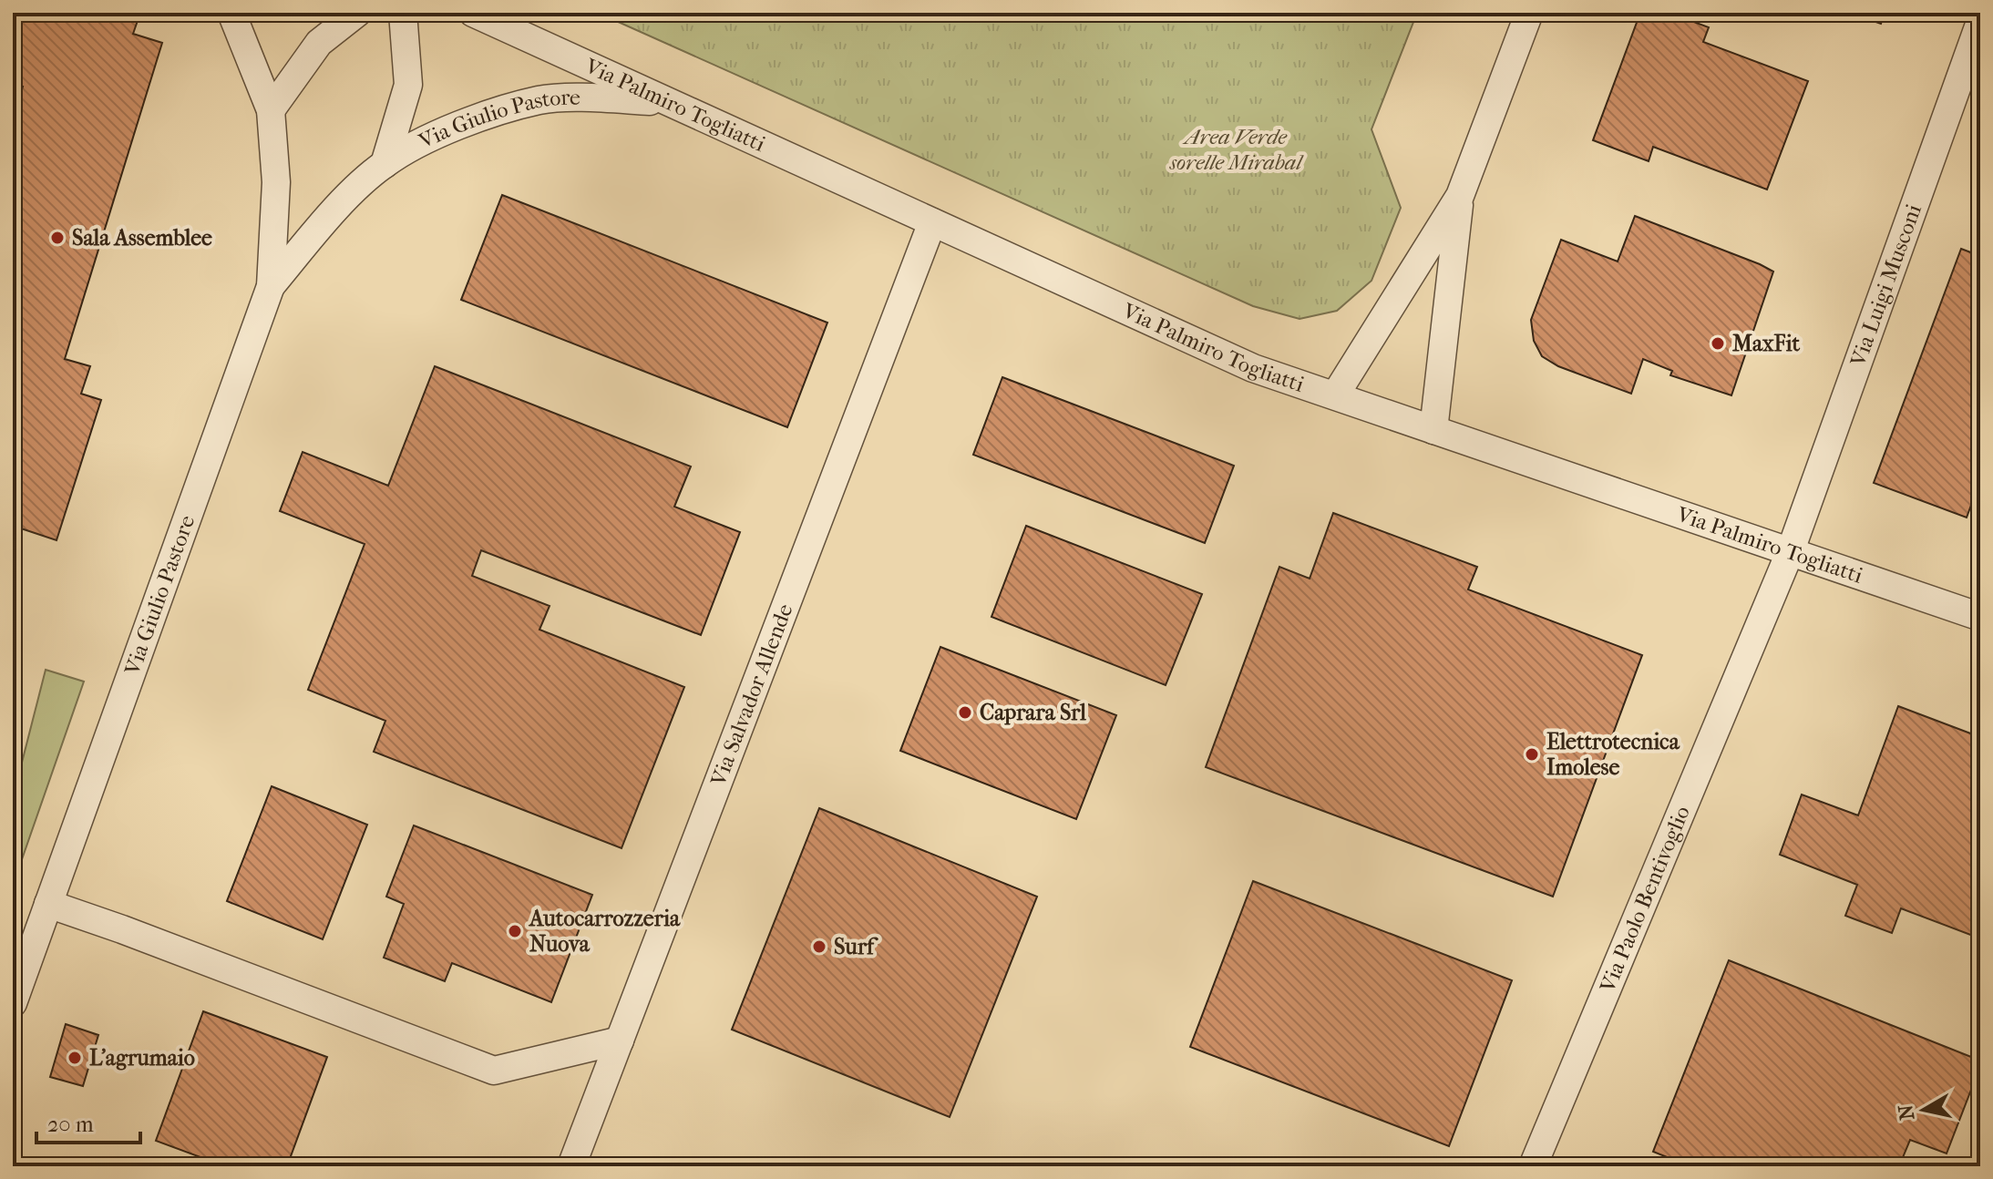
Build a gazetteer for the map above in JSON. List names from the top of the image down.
{
  "streets": {
    "street": [
      "Via Palmiro Togliatti",
      "Via Giulio Pastore",
      "Via Luigi Musconi",
      "Via Salvador Allende",
      "Via Paolo Bentivoglio"
    ]
  },
  "crossings": [
    ["Via Palmiro Togliatti", "Via Giulio Pastore"],
    ["Via Palmiro Togliatti", "Via Luigi Musconi"],
    ["Via Palmiro Togliatti", "Via Salvador Allende"],
    ["Via Palmiro Togliatti", "Via Paolo Bentivoglio"],
    ["Via Luigi Musconi", "Via Paolo Bentivoglio"]
  ],
  "parks": ["Area Verde sorelle Mirabal"],
  "places": [
    "Sala Assemblee",
    "MaxFit",
    "Caprara Srl",
    "Elettrotecnica Imolese",
    "Autocarrozzeria Nuova",
    "Surf",
    "L'agrumaio"
  ],
  "scale_bar": "20 m",
  "north": "left"
}
